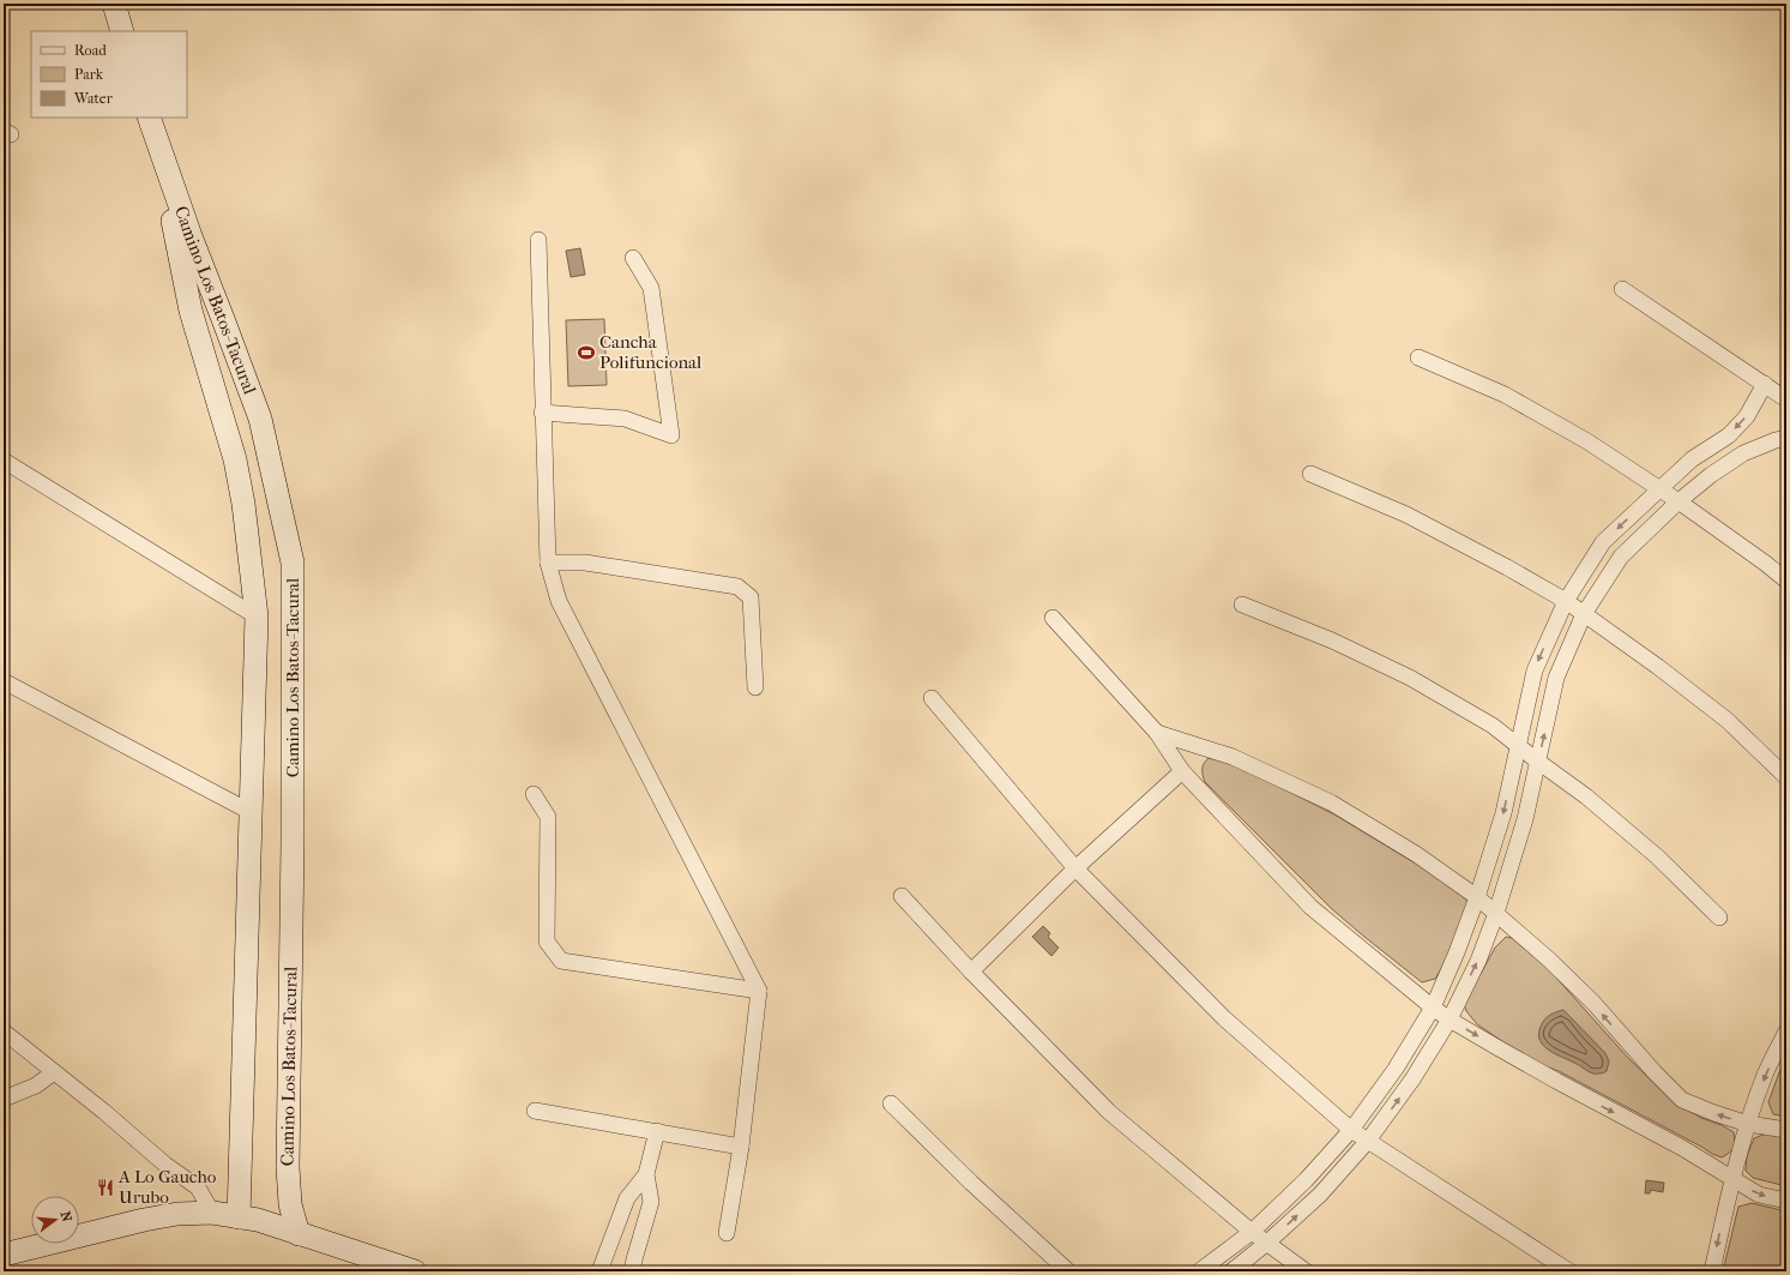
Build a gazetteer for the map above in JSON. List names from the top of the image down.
{
  "streets": {
    "street": ["Camino Los Batos-Tacural"]
  },
  "places": {
    "sports": ["Cancha Polifuncional"],
    "restaurant": ["A Lo Gaucho Urubo"]
  },
  "legend": ["Road", "Park", "Water"],
  "north": "right"
}
